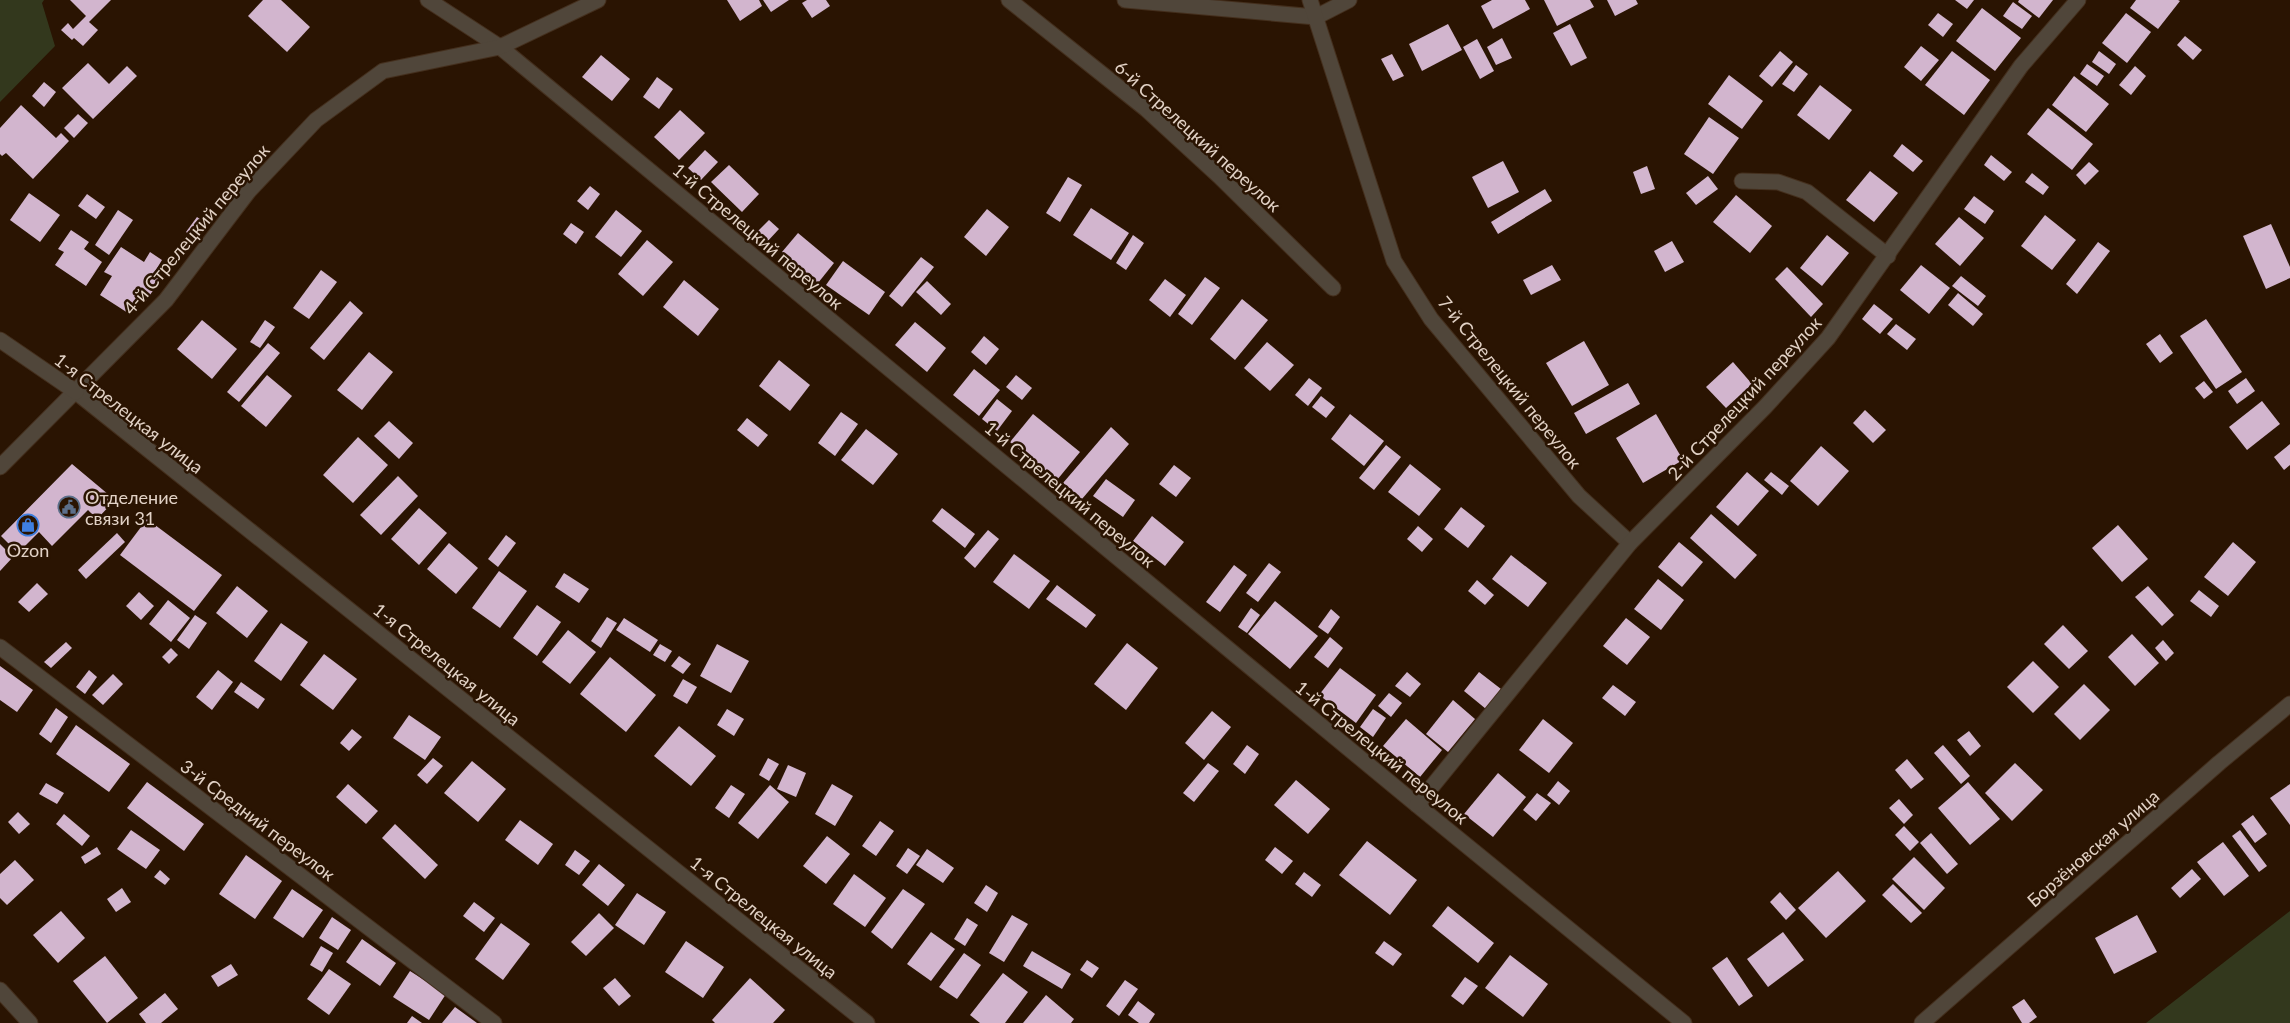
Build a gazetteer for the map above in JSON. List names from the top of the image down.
{
  "streets": {
    "street": [
      "6-й Стрелецкий переулок",
      "4-й Стрелецкий переулок",
      "1-й Стрелецкий переулок",
      "7-й Стрелецкий переулок",
      "2-й Стрелецкий переулок",
      "1-я Стрелецкая улица",
      "3-й Средний переулок",
      "Борзёновская улица"
    ]
  },
  "crossings": [
    ["4-й Стрелецкий переулок", "1-й Стрелецкий переулок"],
    ["4-й Стрелецкий переулок", "1-я Стрелецкая улица"],
    ["1-й Стрелецкий переулок", "2-й Стрелецкий переулок"],
    ["7-й Стрелецкий переулок", "2-й Стрелецкий переулок"]
  ],
  "places": {
    "public building": ["Отделение связи 31"],
    "shop": ["Ozon"]
  }
}
